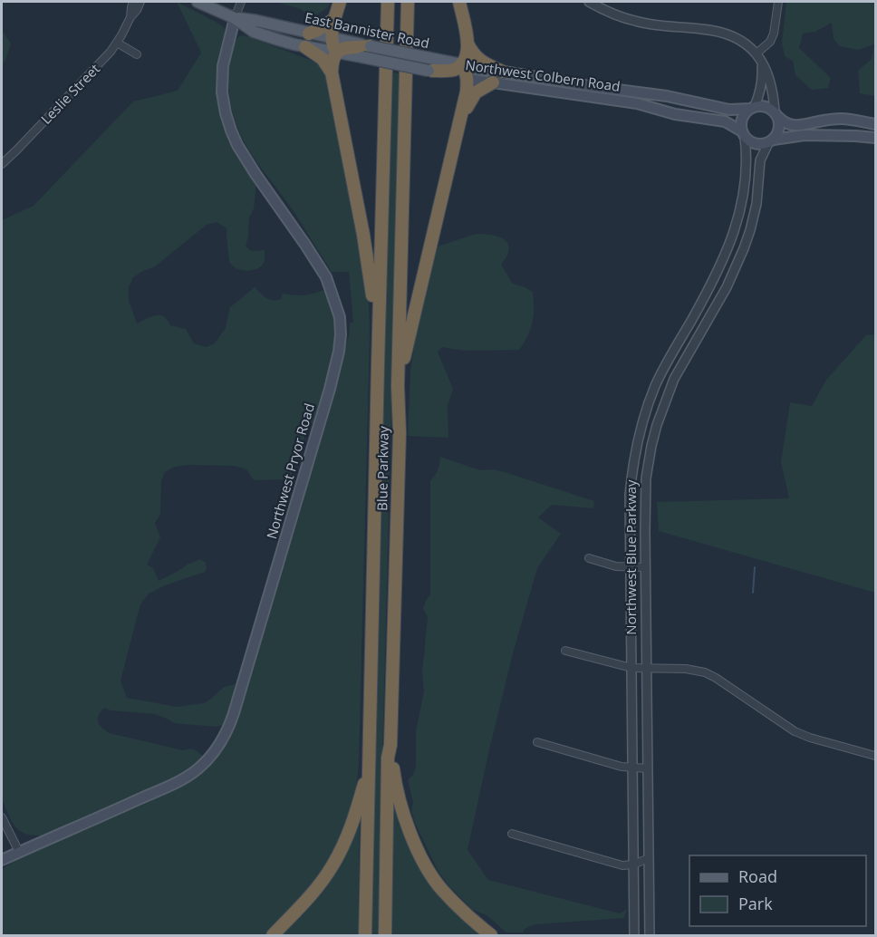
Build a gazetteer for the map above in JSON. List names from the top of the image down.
{
  "streets": {
    "highway": ["Blue Parkway"],
    "main road": ["East Bannister Road", "Northwest Colbern Road", "Northwest Pryor Road"],
    "street": ["Leslie Street", "Northwest Blue Parkway"]
  },
  "crossings": [
    ["East Bannister Road", "Northwest Colbern Road"],
    ["East Bannister Road", "Northwest Pryor Road"],
    ["Northwest Colbern Road", "Northwest Blue Parkway"]
  ],
  "legend": ["Road", "Park"]
}
